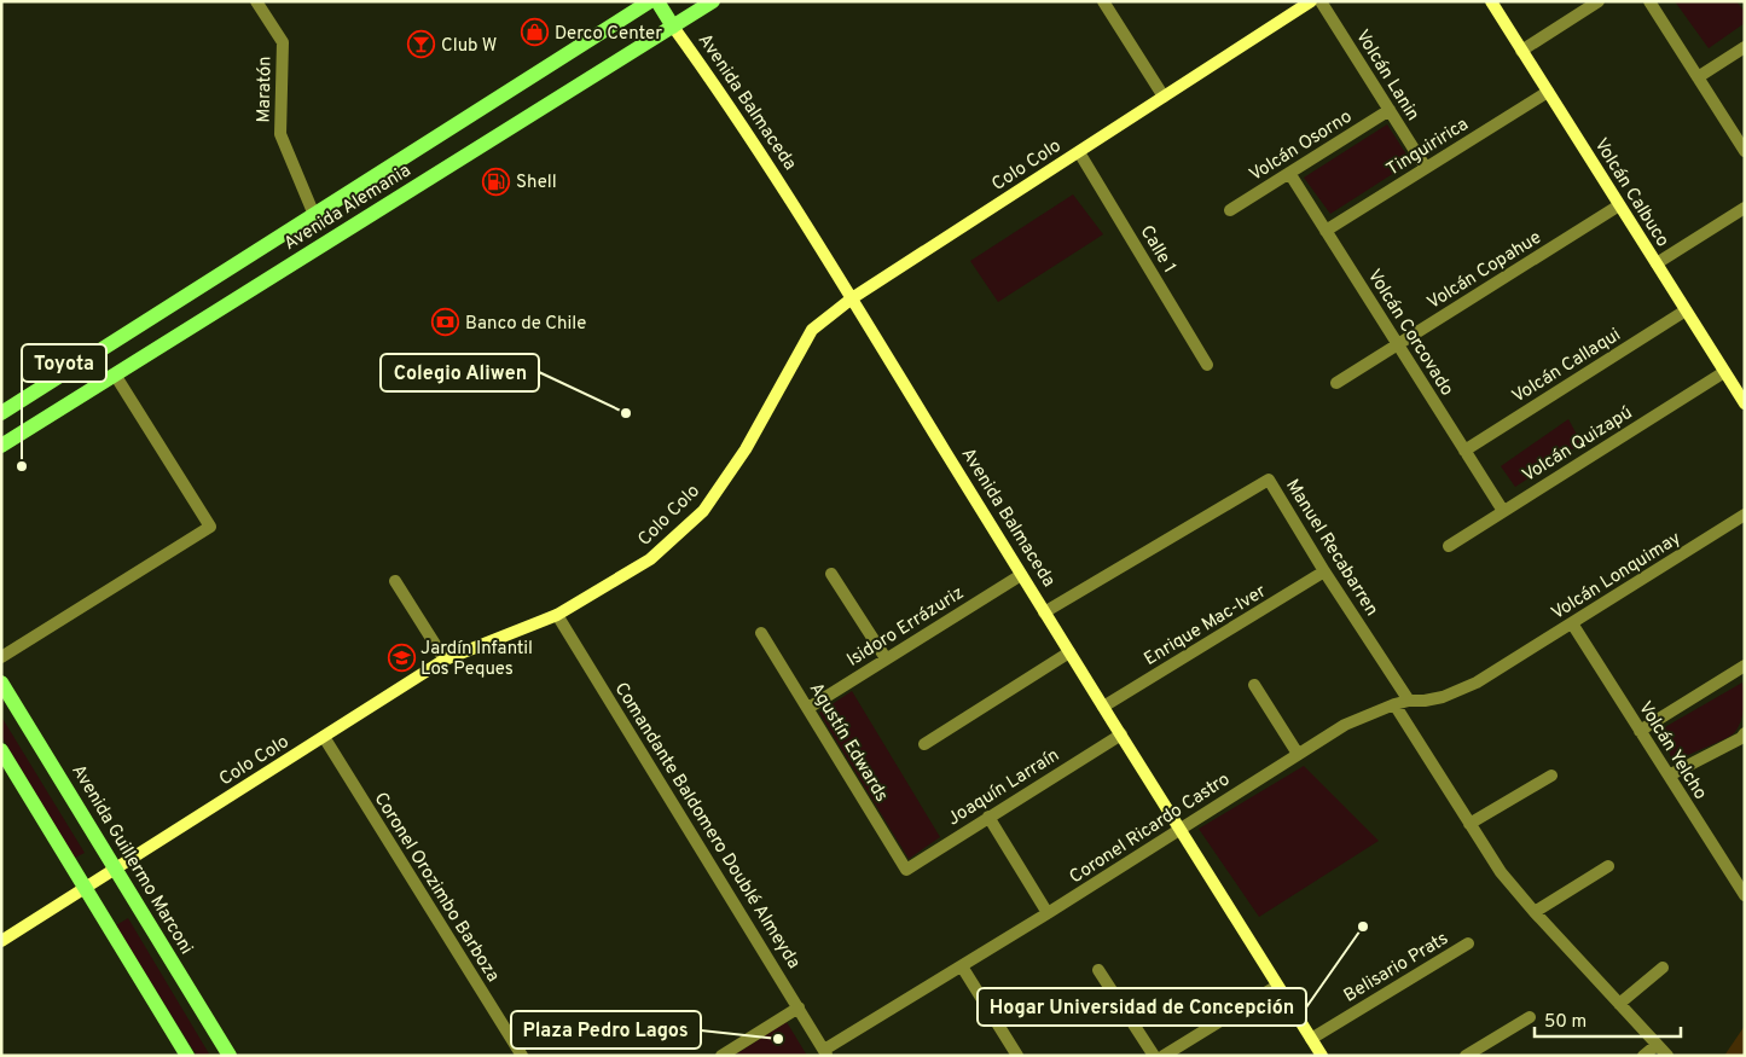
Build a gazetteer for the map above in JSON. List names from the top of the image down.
{
  "streets": {
    "main road": ["Avenida Balmaceda", "Avenida Alemania", "Avenida Guillermo Marconi"],
    "street": [
      "Volcán Lanin",
      "Maratón",
      "Volcán Osorno",
      "Tinguiririca",
      "Colo Colo",
      "Volcán Calbuco",
      "Calle 1",
      "Volcán Copahue",
      "Volcán Corcovado",
      "Volcán Callaqui",
      "Volcán Quizapú",
      "Manuel Recabarren",
      "Volcán Lonquimay",
      "Enrique Mac-Iver",
      "Isidoro Errázuriz",
      "Agustín Edwards",
      "Volcán Yelcho",
      "Joaquín Larraín",
      "Comandante Baldomero Doublé Almeyda",
      "Coronel Ricardo Castro",
      "Coronel Orozimbo Barboza",
      "Belisario Prats"
    ]
  },
  "crossings": [
    ["Volcán Lanin", "Volcán Osorno"],
    ["Volcán Lanin", "Tinguiririca"],
    ["Maratón", "Avenida Alemania"],
    ["Avenida Balmaceda", "Colo Colo"],
    ["Avenida Balmaceda", "Avenida Alemania"],
    ["Avenida Balmaceda", "Manuel Recabarren"],
    ["Avenida Balmaceda", "Enrique Mac-Iver"],
    ["Avenida Balmaceda", "Isidoro Errázuriz"],
    ["Avenida Balmaceda", "Joaquín Larraín"],
    ["Avenida Balmaceda", "Coronel Ricardo Castro"],
    ["Avenida Balmaceda", "Belisario Prats"],
    ["Volcán Osorno", "Volcán Corcovado"],
    ["Tinguiririca", "Volcán Calbuco"],
    ["Tinguiririca", "Volcán Corcovado"],
    ["Colo Colo", "Calle 1"],
    ["Colo Colo", "Comandante Baldomero Doublé Almeyda"],
    ["Colo Colo", "Avenida Guillermo Marconi"],
    ["Colo Colo", "Coronel Orozimbo Barboza"],
    ["Volcán Calbuco", "Volcán Copahue"],
    ["Volcán Calbuco", "Volcán Callaqui"],
    ["Volcán Calbuco", "Volcán Quizapú"],
    ["Volcán Copahue", "Volcán Corcovado"],
    ["Volcán Corcovado", "Volcán Callaqui"],
    ["Volcán Corcovado", "Volcán Quizapú"],
    ["Manuel Recabarren", "Enrique Mac-Iver"],
    ["Manuel Recabarren", "Coronel Ricardo Castro"],
    ["Volcán Lonquimay", "Volcán Yelcho"],
    ["Volcán Lonquimay", "Coronel Ricardo Castro"],
    ["Isidoro Errázuriz", "Agustín Edwards"],
    ["Agustín Edwards", "Joaquín Larraín"],
    ["Comandante Baldomero Doublé Almeyda", "Coronel Ricardo Castro"]
  ],
  "places": {
    "shop": ["Derco Center"],
    "bar": ["Club W"],
    "fuel station": ["Shell"],
    "bank": ["Banco de Chile"],
    "other": [
      "Colegio Aliwen",
      "Toyota",
      "Hogar Universidad de Concepción",
      "Plaza Pedro Lagos"
    ],
    "school or university": ["Jardín Infantil Los Peques"]
  },
  "scale_bar": "50 m"
}
